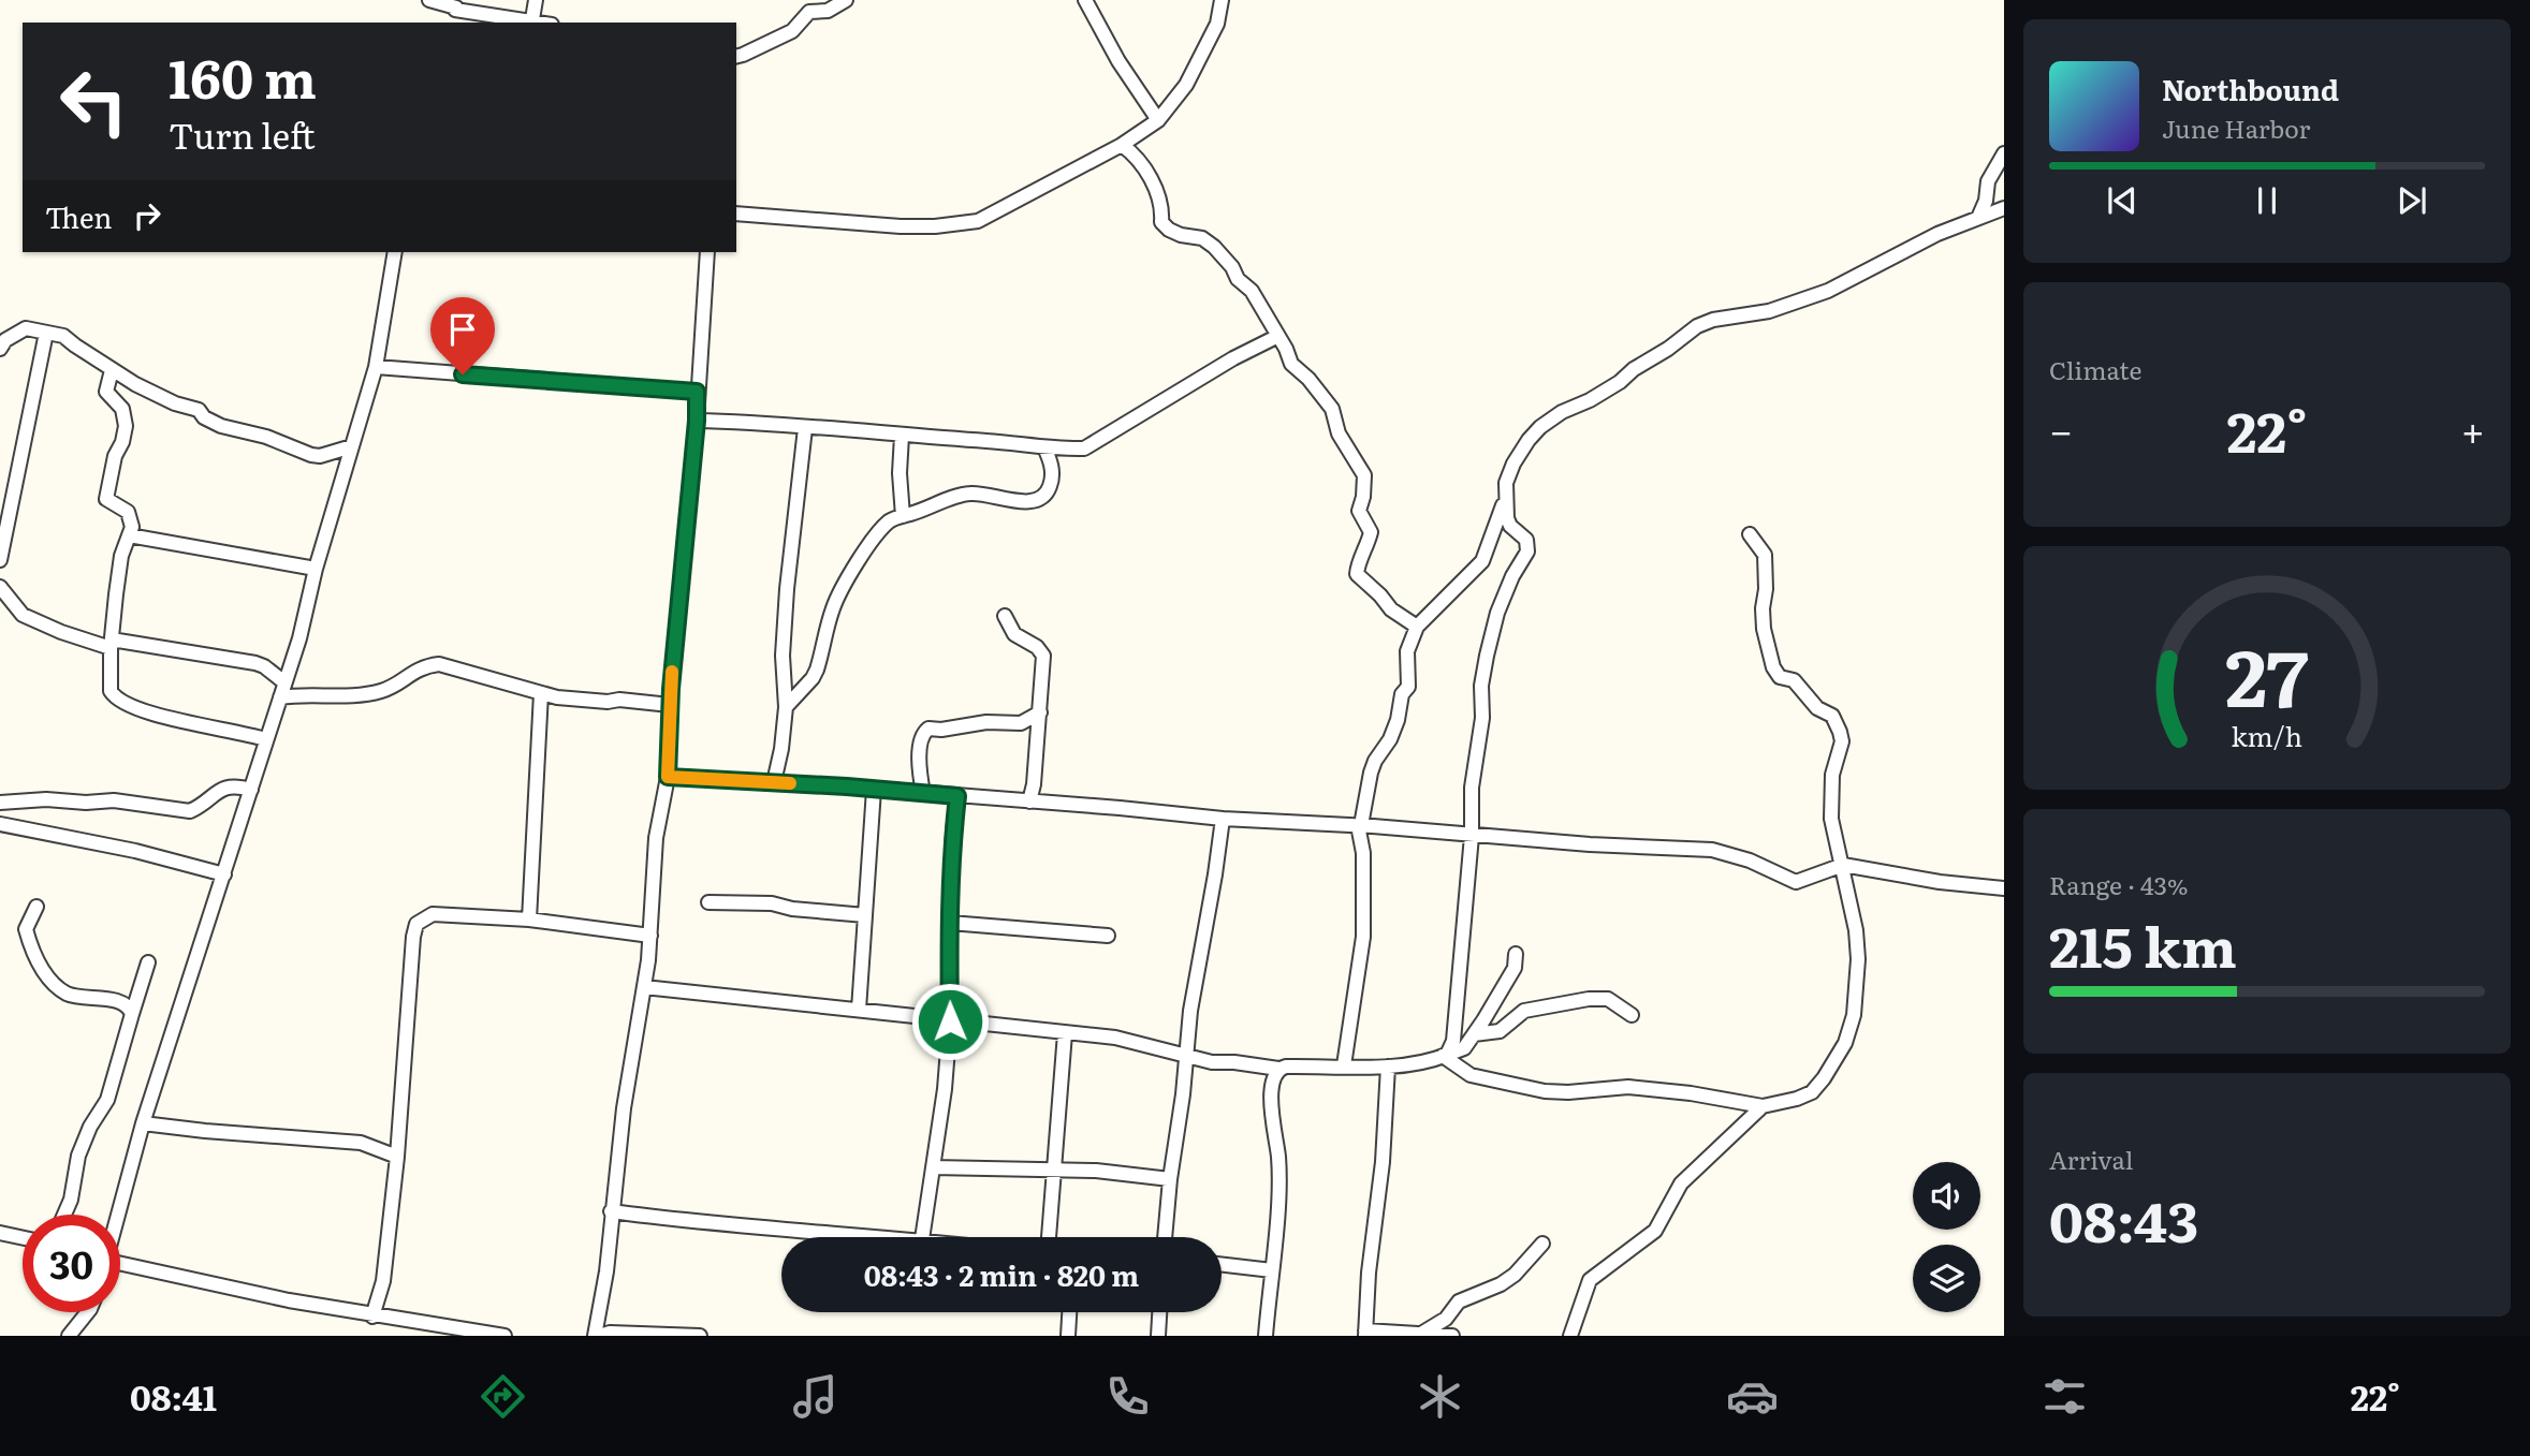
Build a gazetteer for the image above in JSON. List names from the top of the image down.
{
  "page": {
    "turn": ["160 m", "Turn left"],
    "song": ["Northbound", "June Harbor"],
    "then": "Then",
    "tile": [
      "Climate",
      ["Range · 43%", "215 km"],
      ["Arrival", "08:43"]
    ],
    "heat": ["−", "22°", "+"],
    "limit": "30",
    "trip": "08:43 · 2 min · 820 m",
    "tabs": ["08:41", "22°"],
    "gauge": ["27", "km/h"]
  }
}
